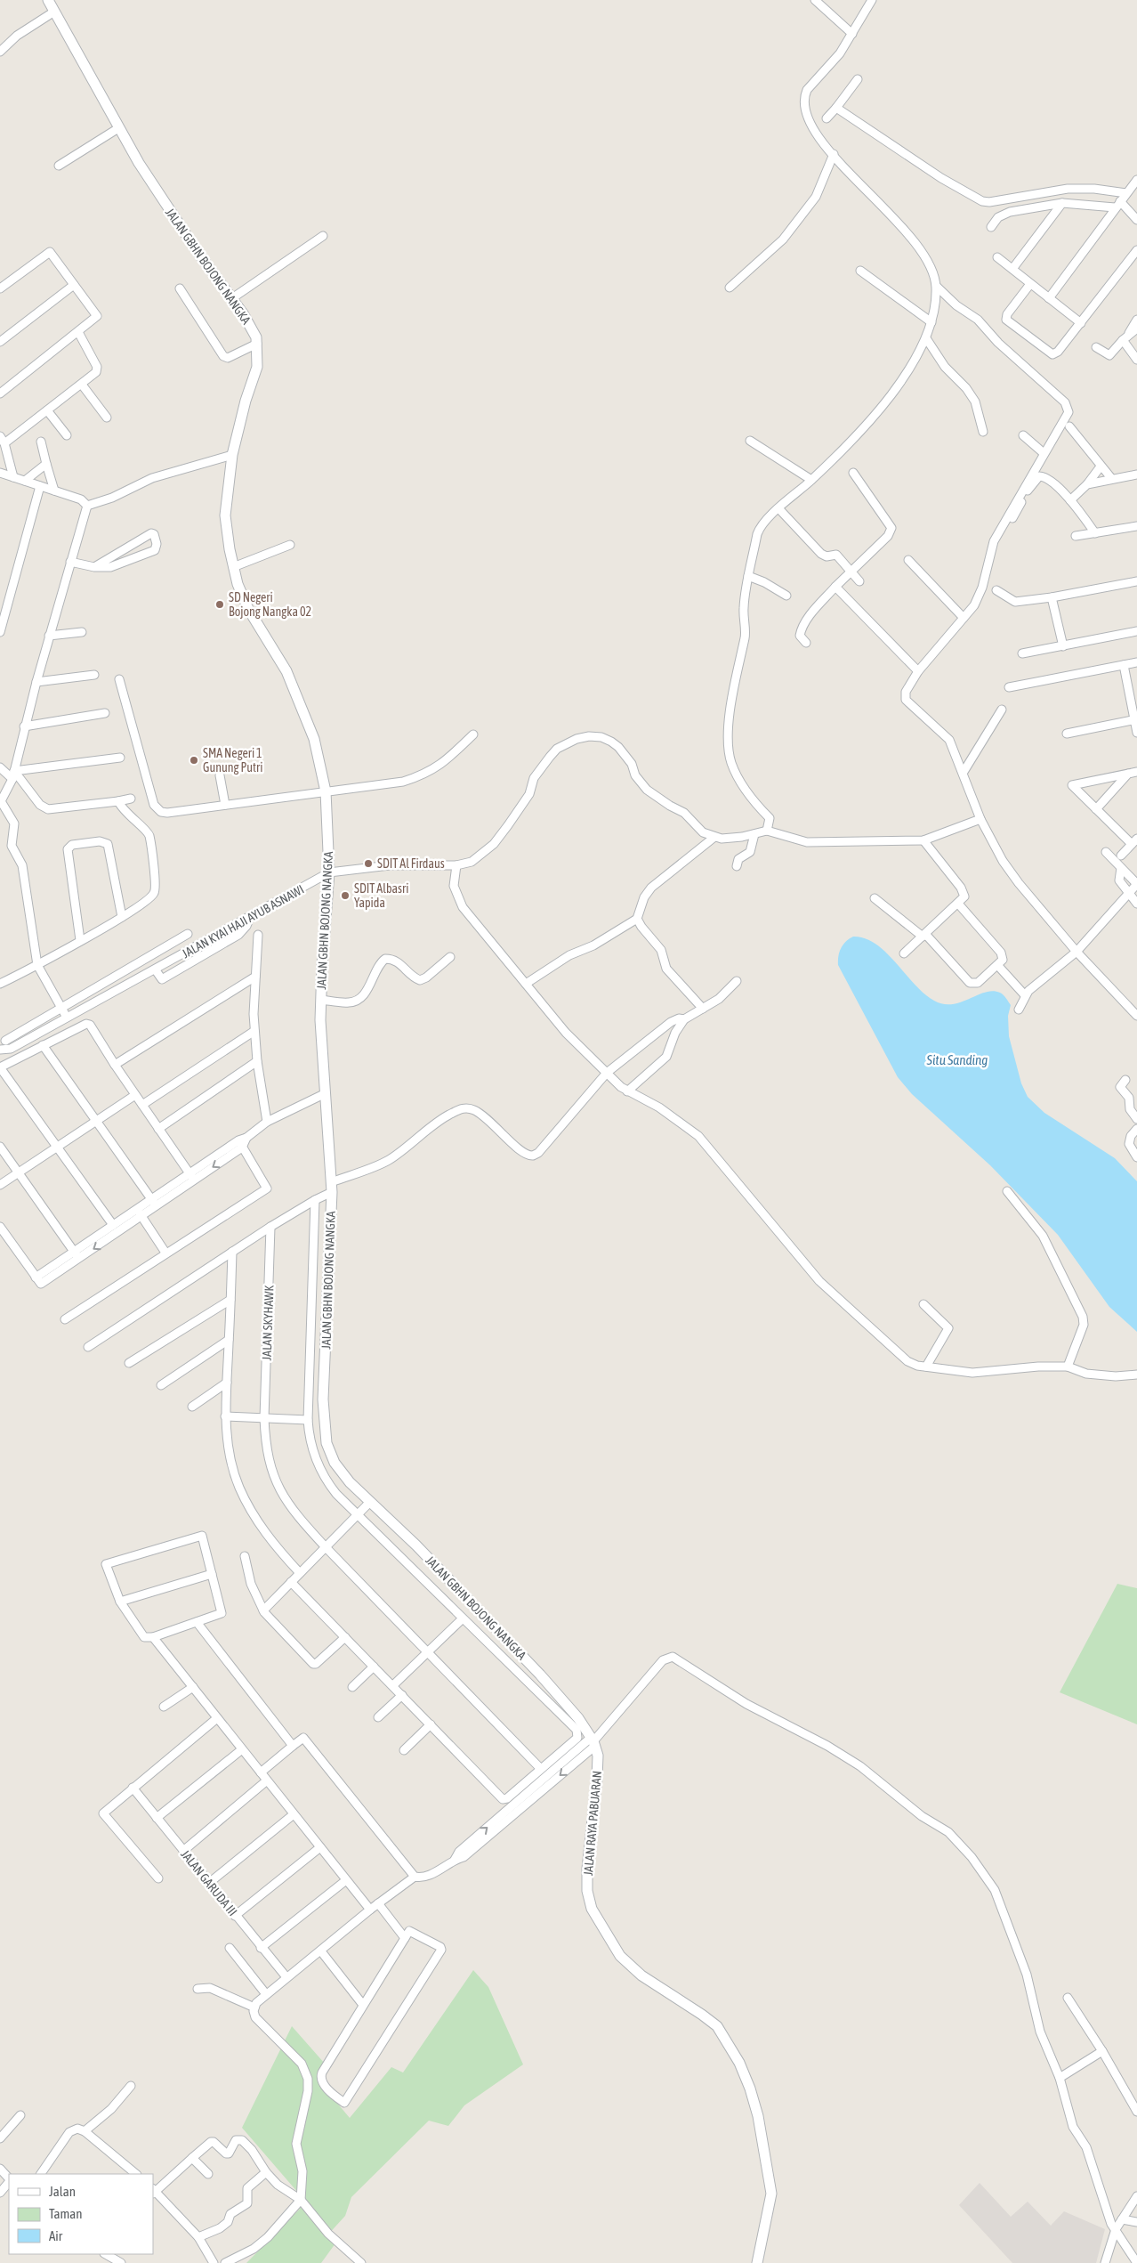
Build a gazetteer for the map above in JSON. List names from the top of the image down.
{
  "streets": {
    "street": [
      "JALAN GBHN BOJONG NANGKA",
      "JALAN KYAI HAJI AYUB ASNAWI",
      "JALAN SKYHAWK",
      "JALAN RAYA PABUARAN",
      "JALAN GARUDA III"
    ]
  },
  "crossings": [
    ["JALAN GBHN BOJONG NANGKA", "JALAN KYAI HAJI AYUB ASNAWI"],
    ["JALAN GBHN BOJONG NANGKA", "JALAN RAYA PABUARAN"]
  ],
  "water": ["Situ Sanding"],
  "places": [
    "SD Negeri Bojong Nangka 02",
    "SMA Negeri 1 Gunung Putri",
    "SDIT Al Firdaus",
    "SDIT Albasri Yapida"
  ],
  "legend": ["Jalan", "Taman", "Air"]
}
